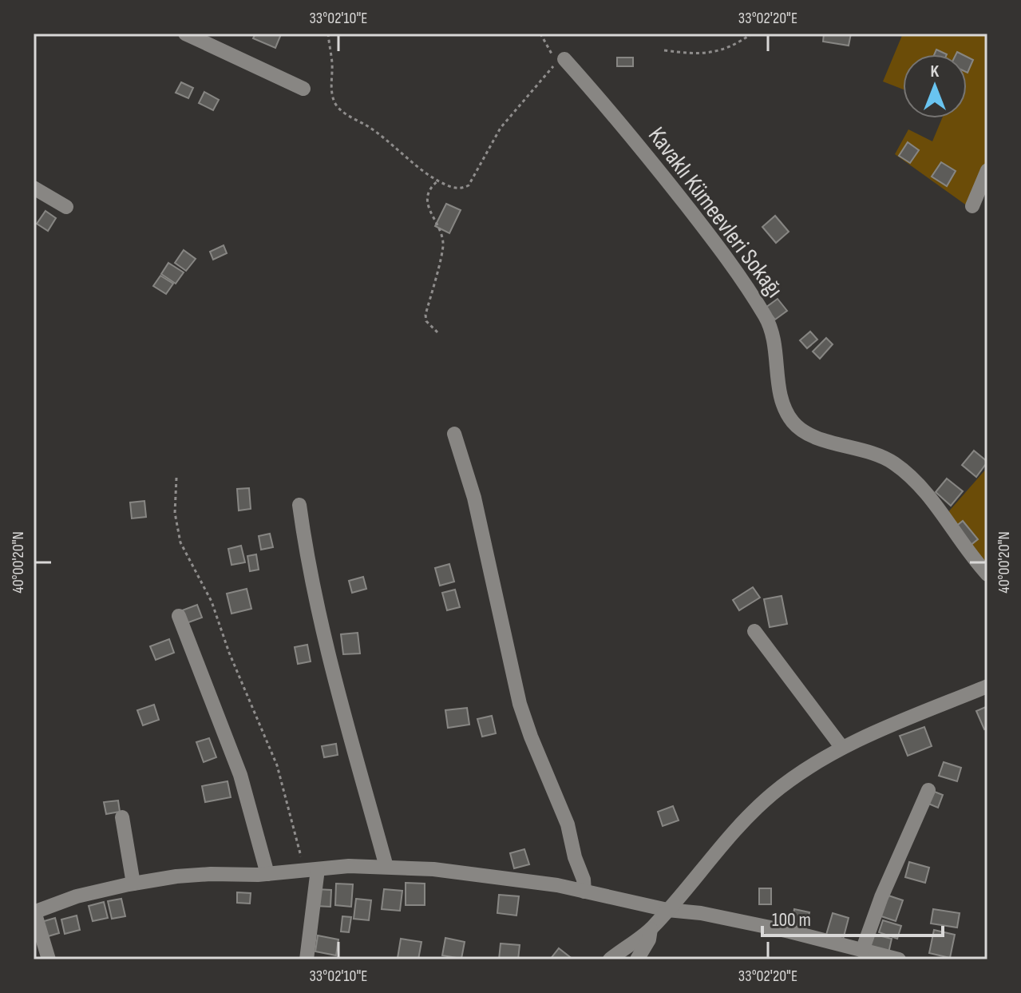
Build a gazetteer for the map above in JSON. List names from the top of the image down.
{
  "streets": {
    "street": ["Kavaklı Kümeevleri Sokağı"]
  },
  "scale_bar": "100 m",
  "north": "top",
  "coordinates": ["33°02'10\"E", "33°02'20\"E", "40°00'20\"N"]
}
